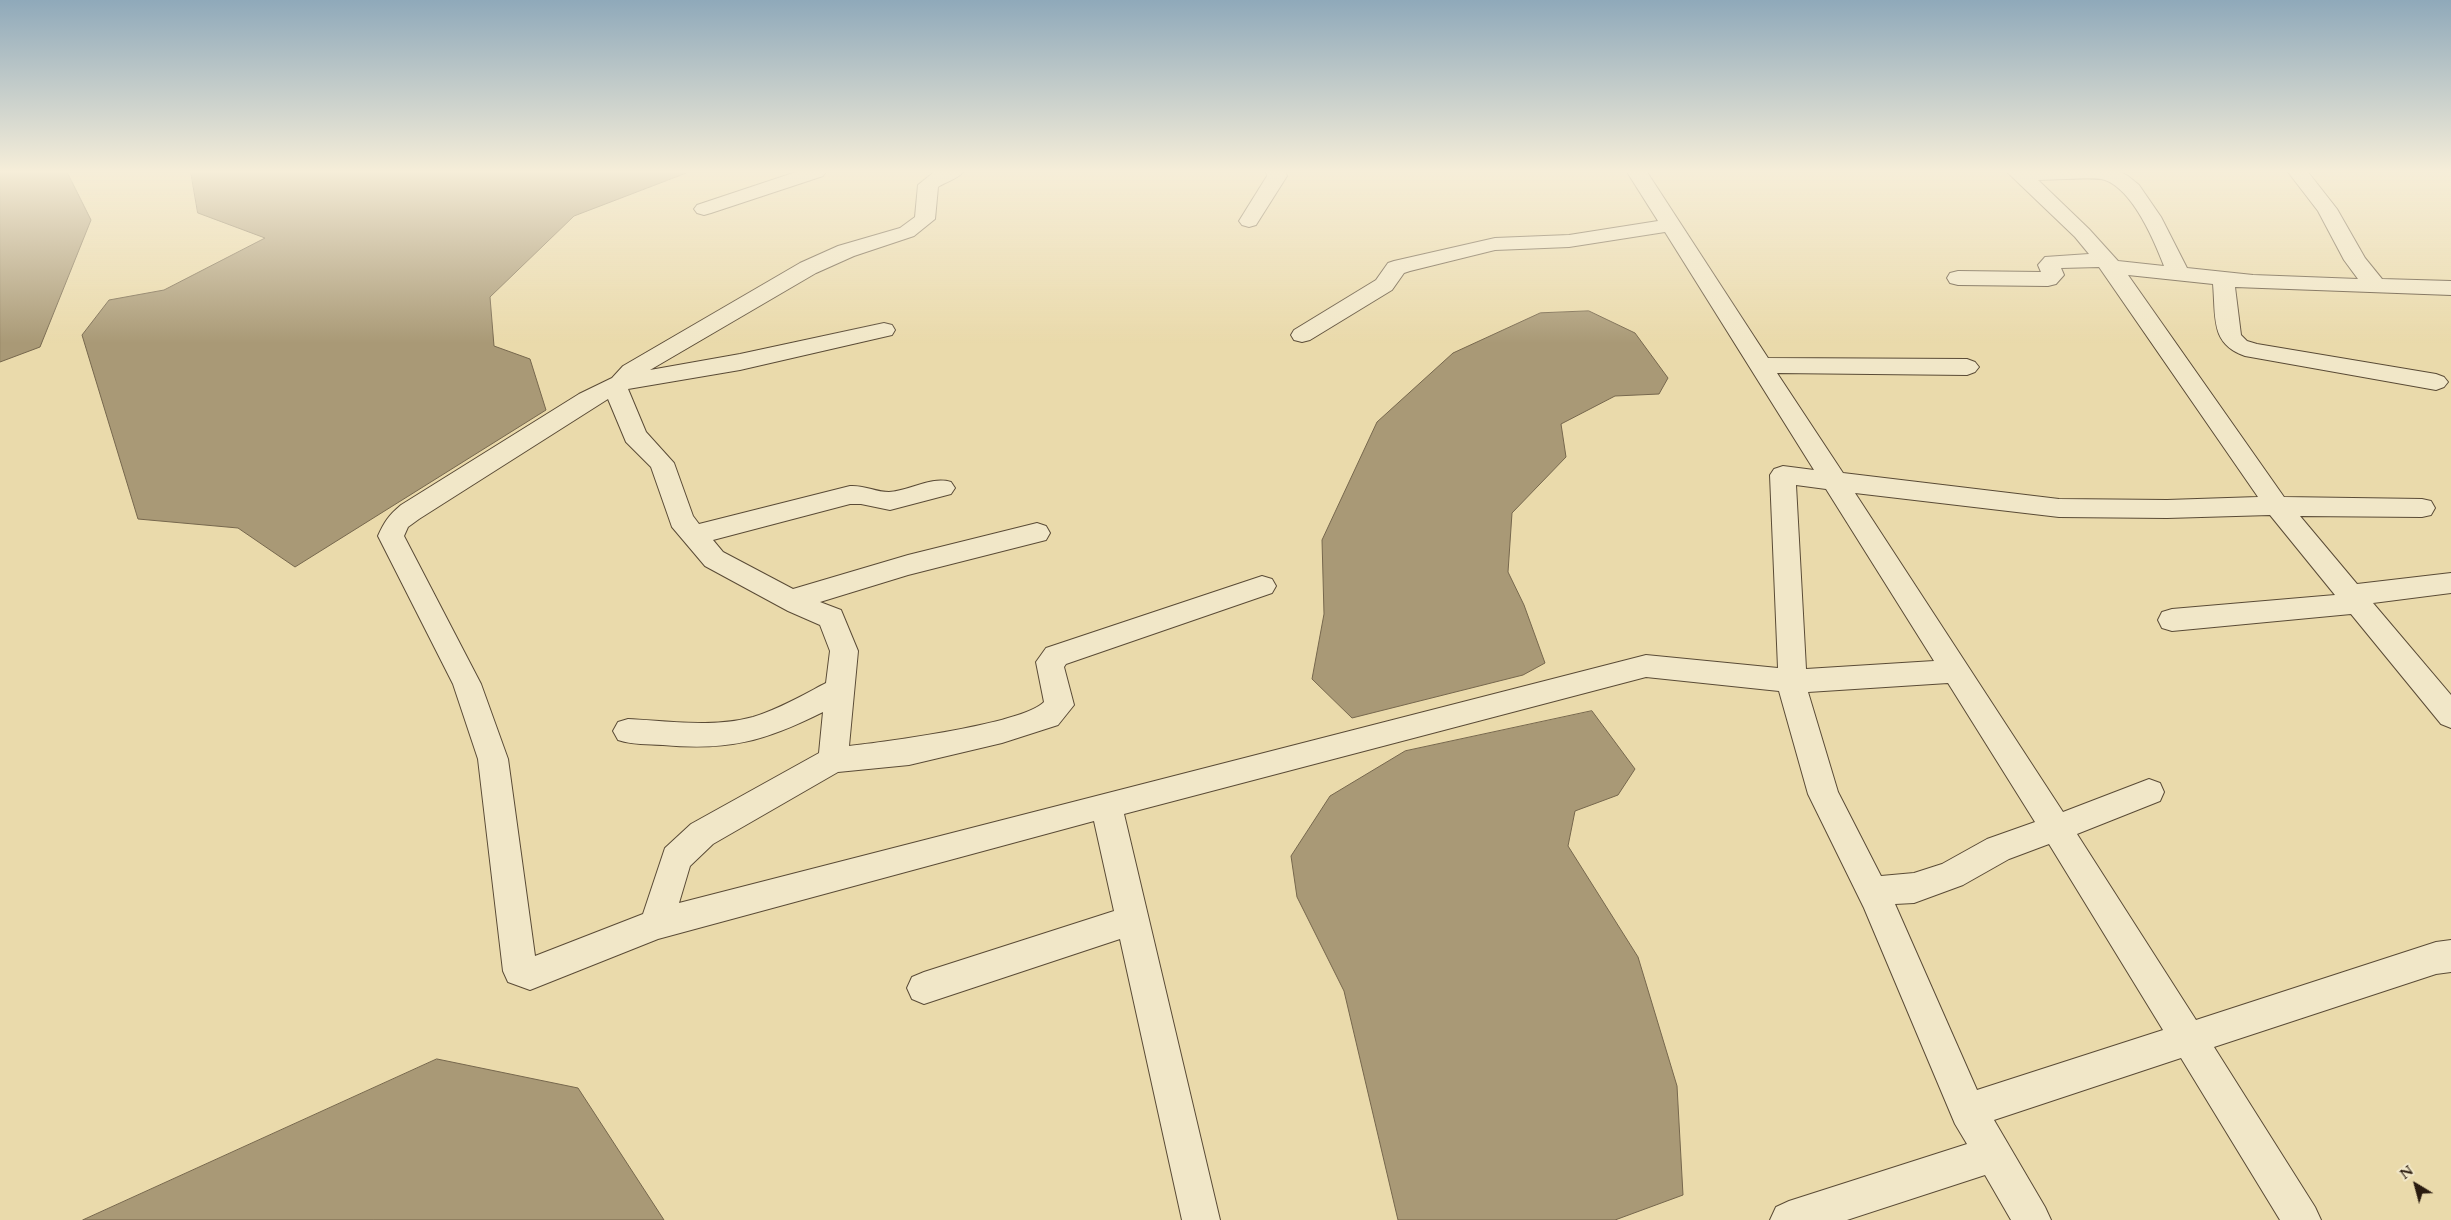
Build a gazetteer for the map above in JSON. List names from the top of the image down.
{
  "north": "top left"
}
